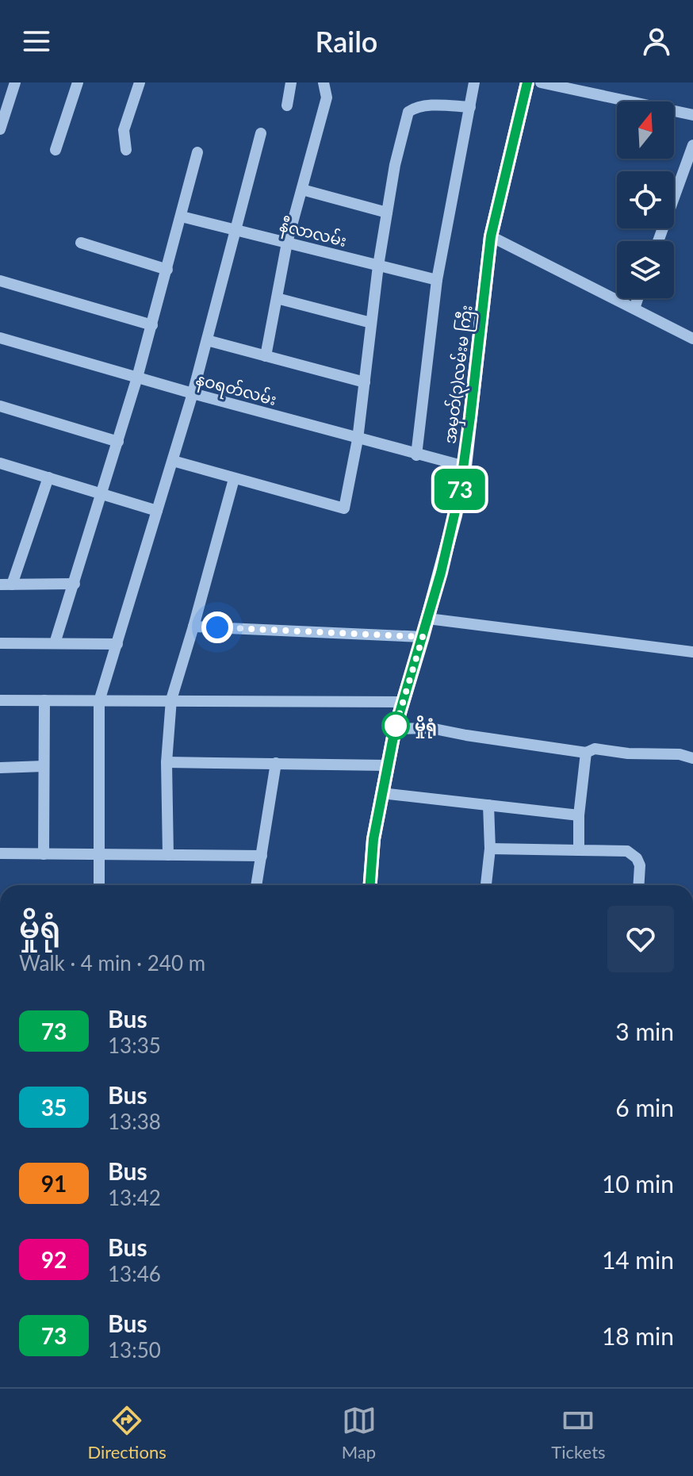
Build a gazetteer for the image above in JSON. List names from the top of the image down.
{
  "streets": {
    "main road": ["အမှတ်(၃)လမ်းမ ကြီး"],
    "street": ["နီလာလမ်း", "နဝရတ်လမ်း"]
  },
  "crossings": [
    ["အမှတ်(၃)လမ်းမ ကြီး", "နဝရတ်လမ်း"]
  ],
  "places": ["မှိုရုံ"],
  "lines": ["bus line 73"],
  "north": "top",
  "page": {
    "header": "Railo",
    "on_map": "73",
    "heading": ["မှိုရုံ", "Walk · 4 min · 240 m"],
    "list": [
      {
        "mark": "73",
        "name": "Bus",
        "note": "13:35",
        "value": "3 min"
      },
      {
        "mark": "35",
        "name": "Bus",
        "note": "13:38",
        "value": "6 min"
      },
      {
        "mark": "91",
        "name": "Bus",
        "note": "13:42",
        "value": "10 min"
      },
      {
        "mark": "92",
        "name": "Bus",
        "note": "13:46",
        "value": "14 min"
      },
      {
        "mark": "73",
        "name": "Bus",
        "note": "13:50",
        "value": "18 min"
      }
    ],
    "tabs": ["Directions", "Map", "Tickets"]
  }
}
